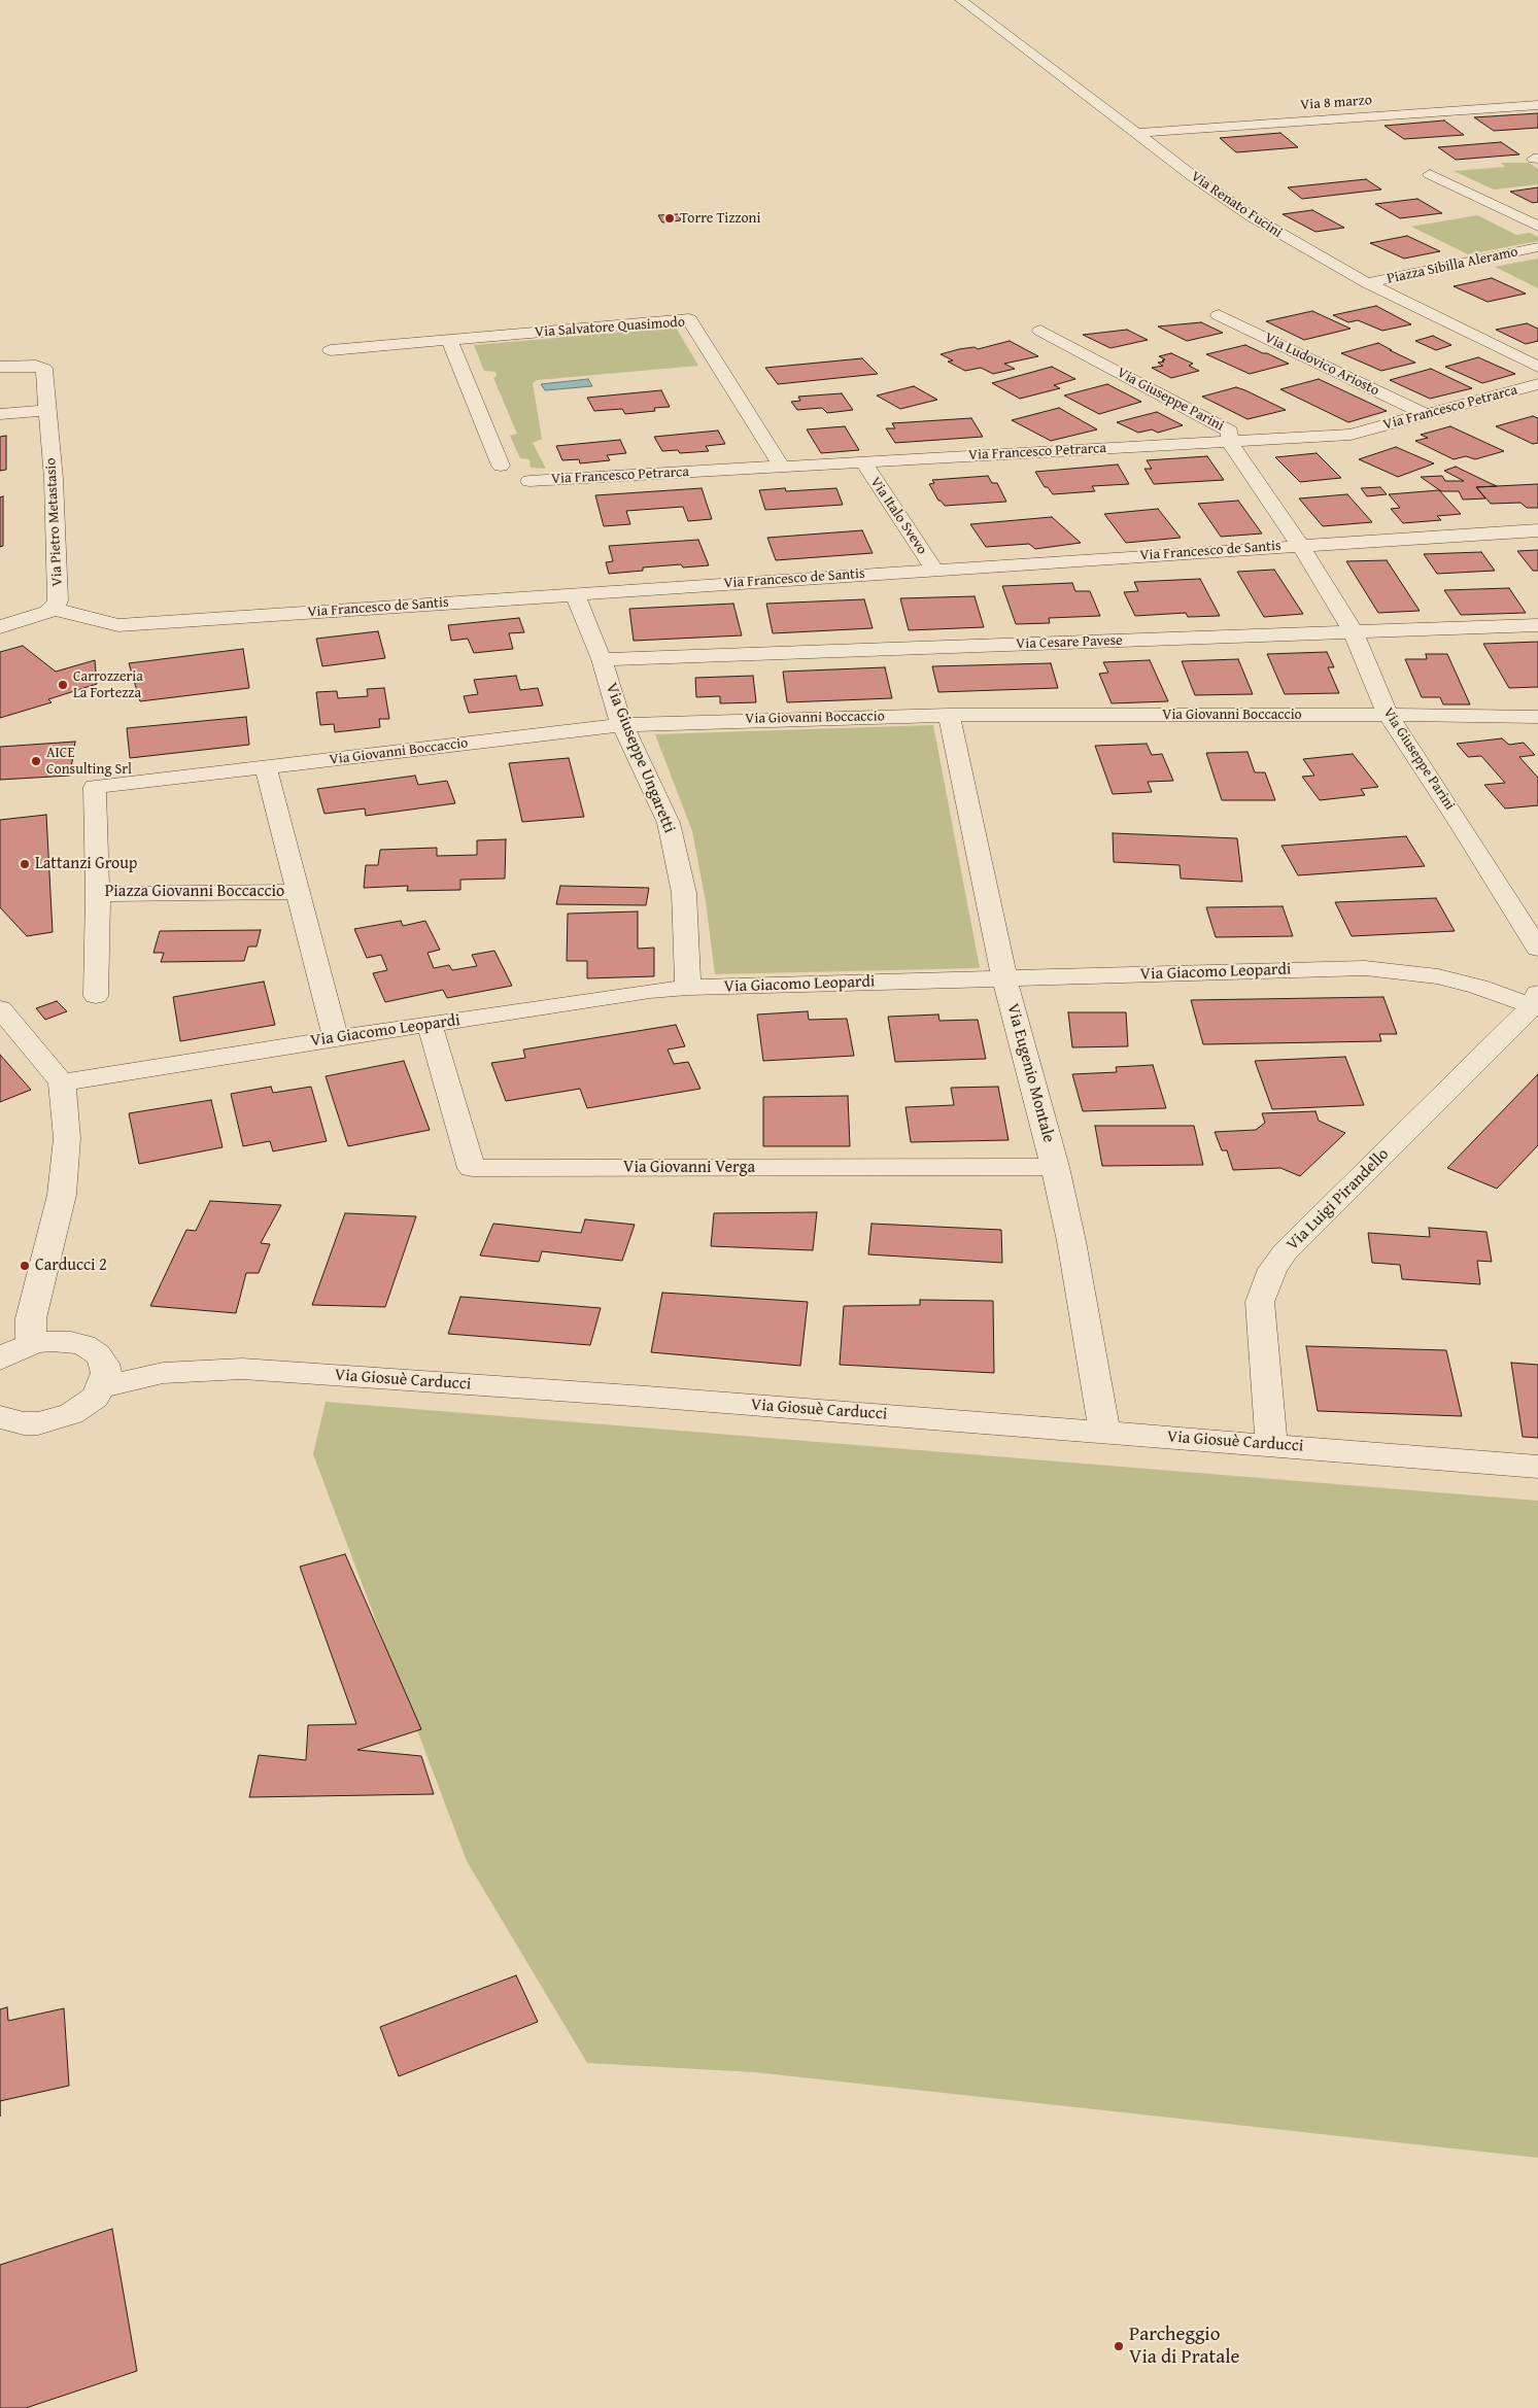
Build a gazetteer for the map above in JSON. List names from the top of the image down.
{
  "streets": {
    "street": [
      "Via 8 marzo",
      "Via Renato Fucini",
      "Piazza Sibilla Aleramo",
      "Via Salvatore Quasimodo",
      "Via Ludovico Ariosto",
      "Via Giuseppe Parini",
      "Via Francesco Petrarca",
      "Via Italo Svevo",
      "Via Pietro Metastasio",
      "Via Francesco de Santis",
      "Via Cesare Pavese",
      "Via Giovanni Boccaccio",
      "Via Giuseppe Ungaretti",
      "Piazza Giovanni Boccaccio",
      "Via Giacomo Leopardi",
      "Via Eugenio Montale",
      "Via Giovanni Verga",
      "Via Luigi Pirandello",
      "Via Giosuè Carducci"
    ]
  },
  "crossings": [
    ["Via 8 marzo", "Via Renato Fucini"],
    ["Via Renato Fucini", "Piazza Sibilla Aleramo"],
    ["Via Salvatore Quasimodo", "Via Francesco Petrarca"],
    ["Via Ludovico Ariosto", "Via Francesco Petrarca"],
    ["Via Giuseppe Parini", "Via Francesco Petrarca"],
    ["Via Giuseppe Parini", "Via Francesco de Santis"],
    ["Via Giuseppe Parini", "Via Cesare Pavese"],
    ["Via Giuseppe Parini", "Via Giovanni Boccaccio"],
    ["Via Francesco Petrarca", "Via Italo Svevo"],
    ["Via Italo Svevo", "Via Francesco de Santis"],
    ["Via Pietro Metastasio", "Via Francesco de Santis"],
    ["Via Francesco de Santis", "Via Giuseppe Ungaretti"],
    ["Via Cesare Pavese", "Via Giuseppe Ungaretti"],
    ["Via Giovanni Boccaccio", "Via Giuseppe Ungaretti"],
    ["Via Giovanni Boccaccio", "Piazza Giovanni Boccaccio"],
    ["Via Giovanni Boccaccio", "Via Eugenio Montale"],
    ["Via Giuseppe Ungaretti", "Via Giacomo Leopardi"],
    ["Via Giacomo Leopardi", "Via Eugenio Montale"],
    ["Via Giacomo Leopardi", "Via Giovanni Verga"],
    ["Via Giacomo Leopardi", "Via Luigi Pirandello"],
    ["Via Eugenio Montale", "Via Giovanni Verga"],
    ["Via Eugenio Montale", "Via Giosuè Carducci"],
    ["Via Luigi Pirandello", "Via Giosuè Carducci"]
  ],
  "places": [
    "Torre Tizzoni",
    "Carrozzeria La Fortezza",
    "AICE Consulting Srl",
    "Lattanzi Group",
    "Carducci 2",
    "Parcheggio Via di Pratale"
  ]
}
